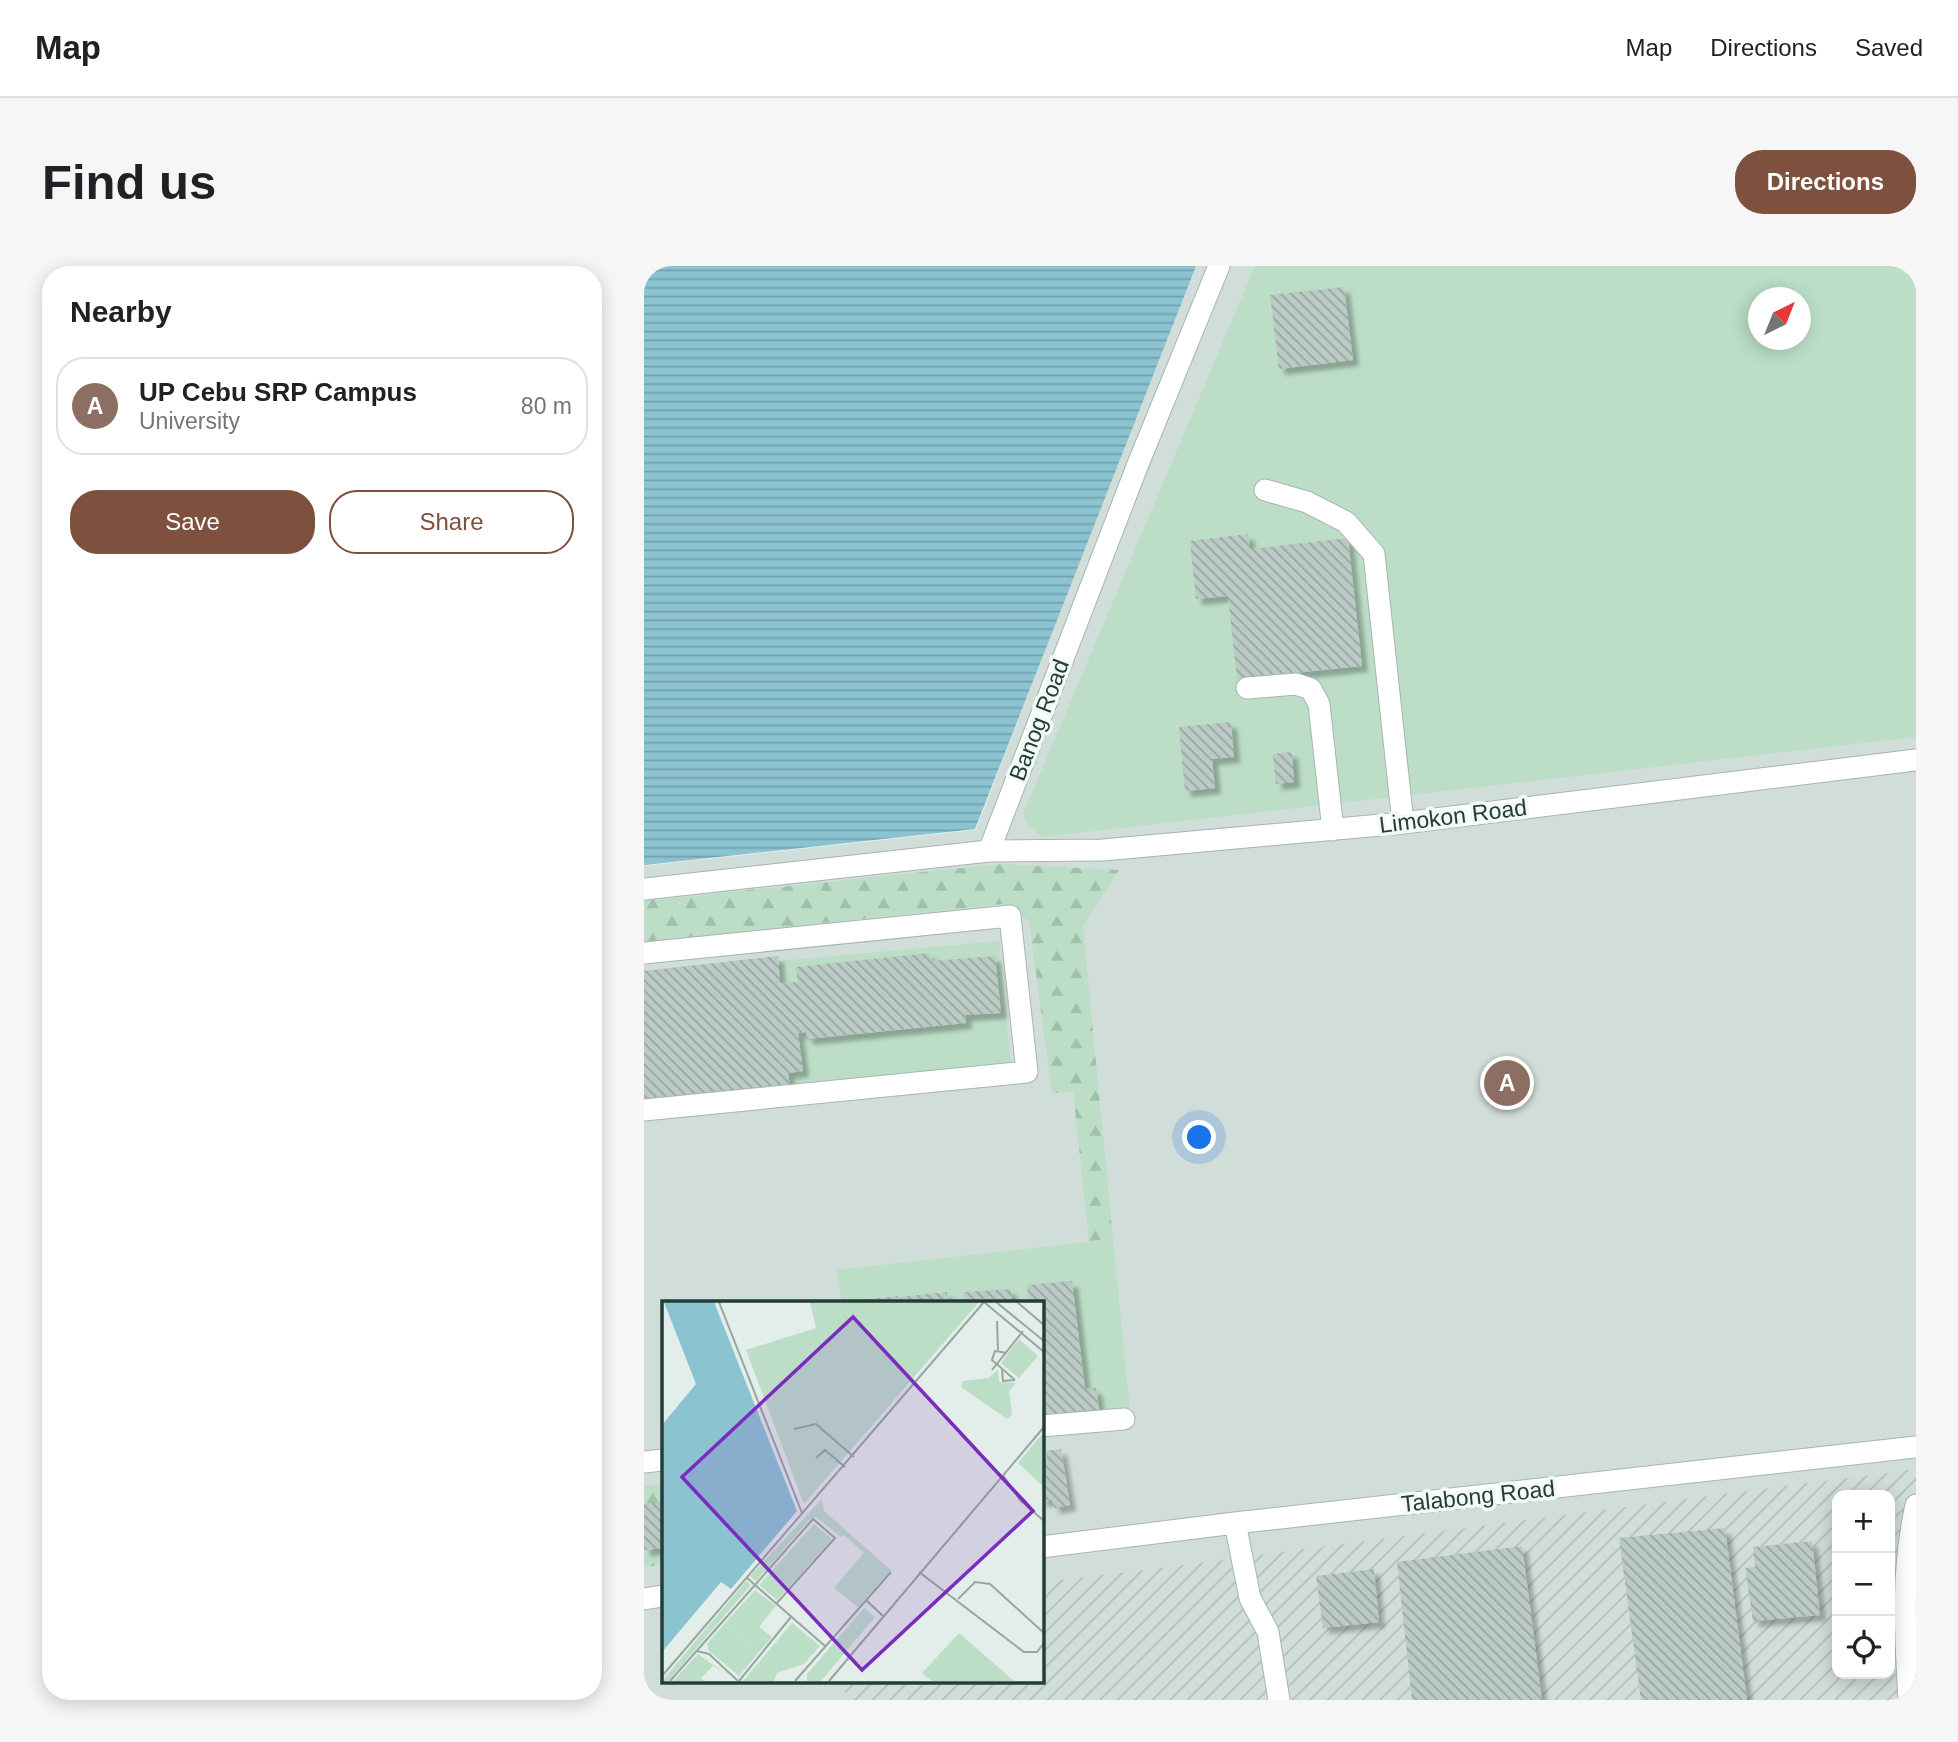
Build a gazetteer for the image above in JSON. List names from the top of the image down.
{
  "streets": {
    "street": ["Banog Road", "Limokon Road", "Talabong Road"]
  },
  "crossings": [
    ["Banog Road", "Limokon Road"]
  ],
  "north": "top right",
  "page": {
    "header": "Map",
    "nav": ["Map", "Directions", "Saved"],
    "buttons": [
      "Directions",
      ["Save", "Share"]
    ],
    "title": "Find us",
    "heading": "Nearby",
    "list": [
      {
        "mark": "A",
        "name": "UP Cebu SRP Campus",
        "note": "University",
        "value": "80 m"
      }
    ],
    "pins": "A",
    "map_buttons": ["+", "−"]
  }
}
